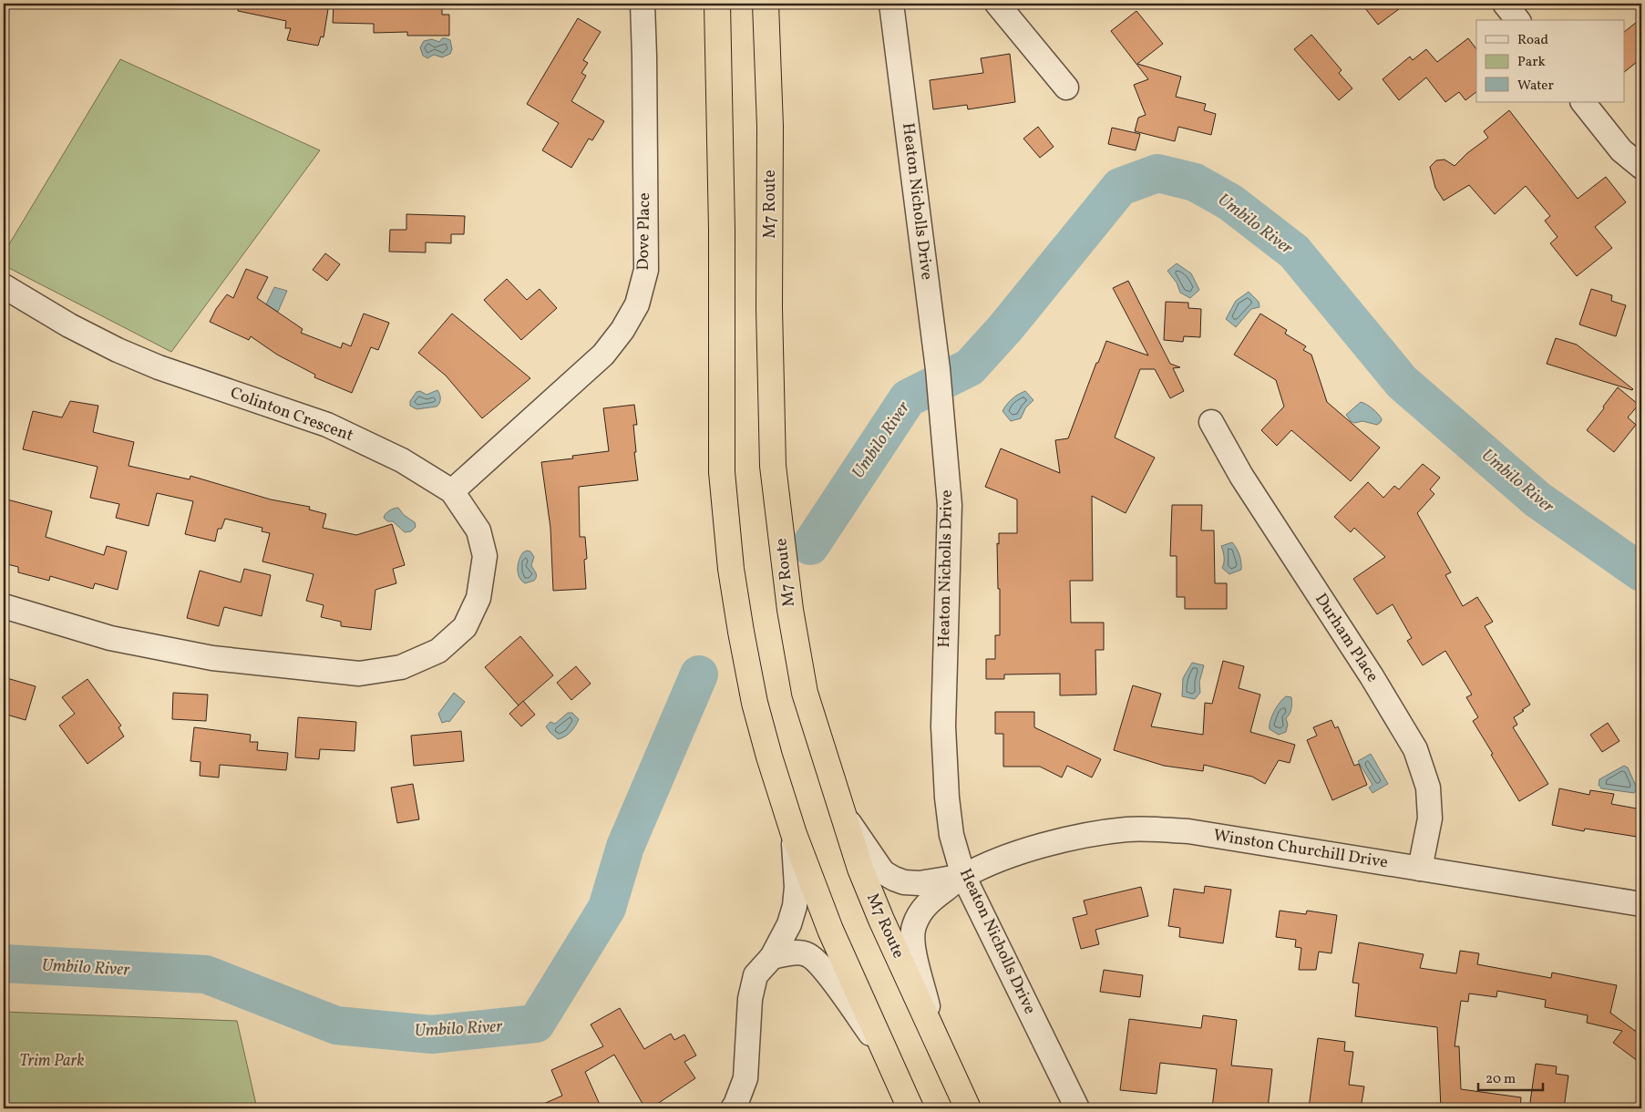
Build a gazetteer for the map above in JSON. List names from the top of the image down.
{
  "streets": {
    "highway": ["M7 Route"],
    "street": [
      "Heaton Nicholls Drive",
      "Dove Place",
      "Colinton Crescent",
      "Durham Place",
      "Winston Churchill Drive"
    ]
  },
  "crossings": [
    ["Heaton Nicholls Drive", "Winston Churchill Drive"],
    ["Dove Place", "Colinton Crescent"],
    ["Durham Place", "Winston Churchill Drive"]
  ],
  "water": ["Umbilo River"],
  "parks": ["Trim Park"],
  "legend": ["Road", "Park", "Water"],
  "scale_bar": "20 m"
}
